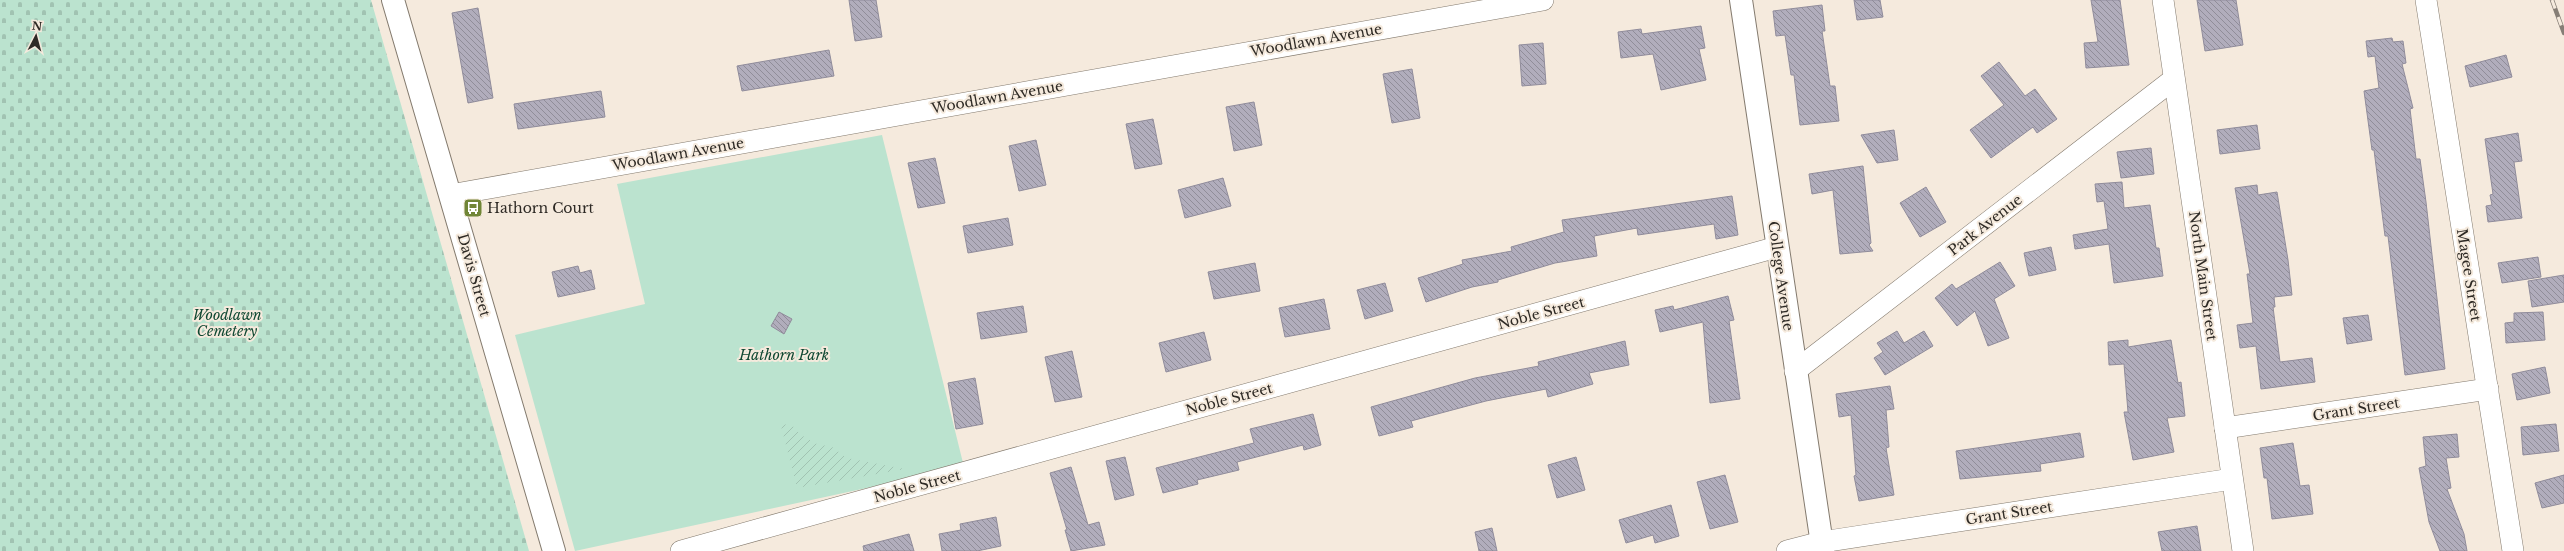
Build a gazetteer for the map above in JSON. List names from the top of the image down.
{
  "streets": {
    "street": [
      "Woodlawn Avenue",
      "Park Avenue",
      "Davis Street",
      "Magee Street",
      "College Avenue",
      "North Main Street",
      "Noble Street",
      "Grant Street"
    ]
  },
  "crossings": [
    ["Woodlawn Avenue", "Davis Street"],
    ["Park Avenue", "College Avenue"],
    ["Park Avenue", "North Main Street"],
    ["Magee Street", "Grant Street"],
    ["College Avenue", "Noble Street"],
    ["College Avenue", "Grant Street"],
    ["North Main Street", "Grant Street"]
  ],
  "parks": ["Woodlawn Cemetery", "Hathorn Park"],
  "places": {
    "bus stop": ["Hathorn Court"]
  },
  "north": "top"
}
